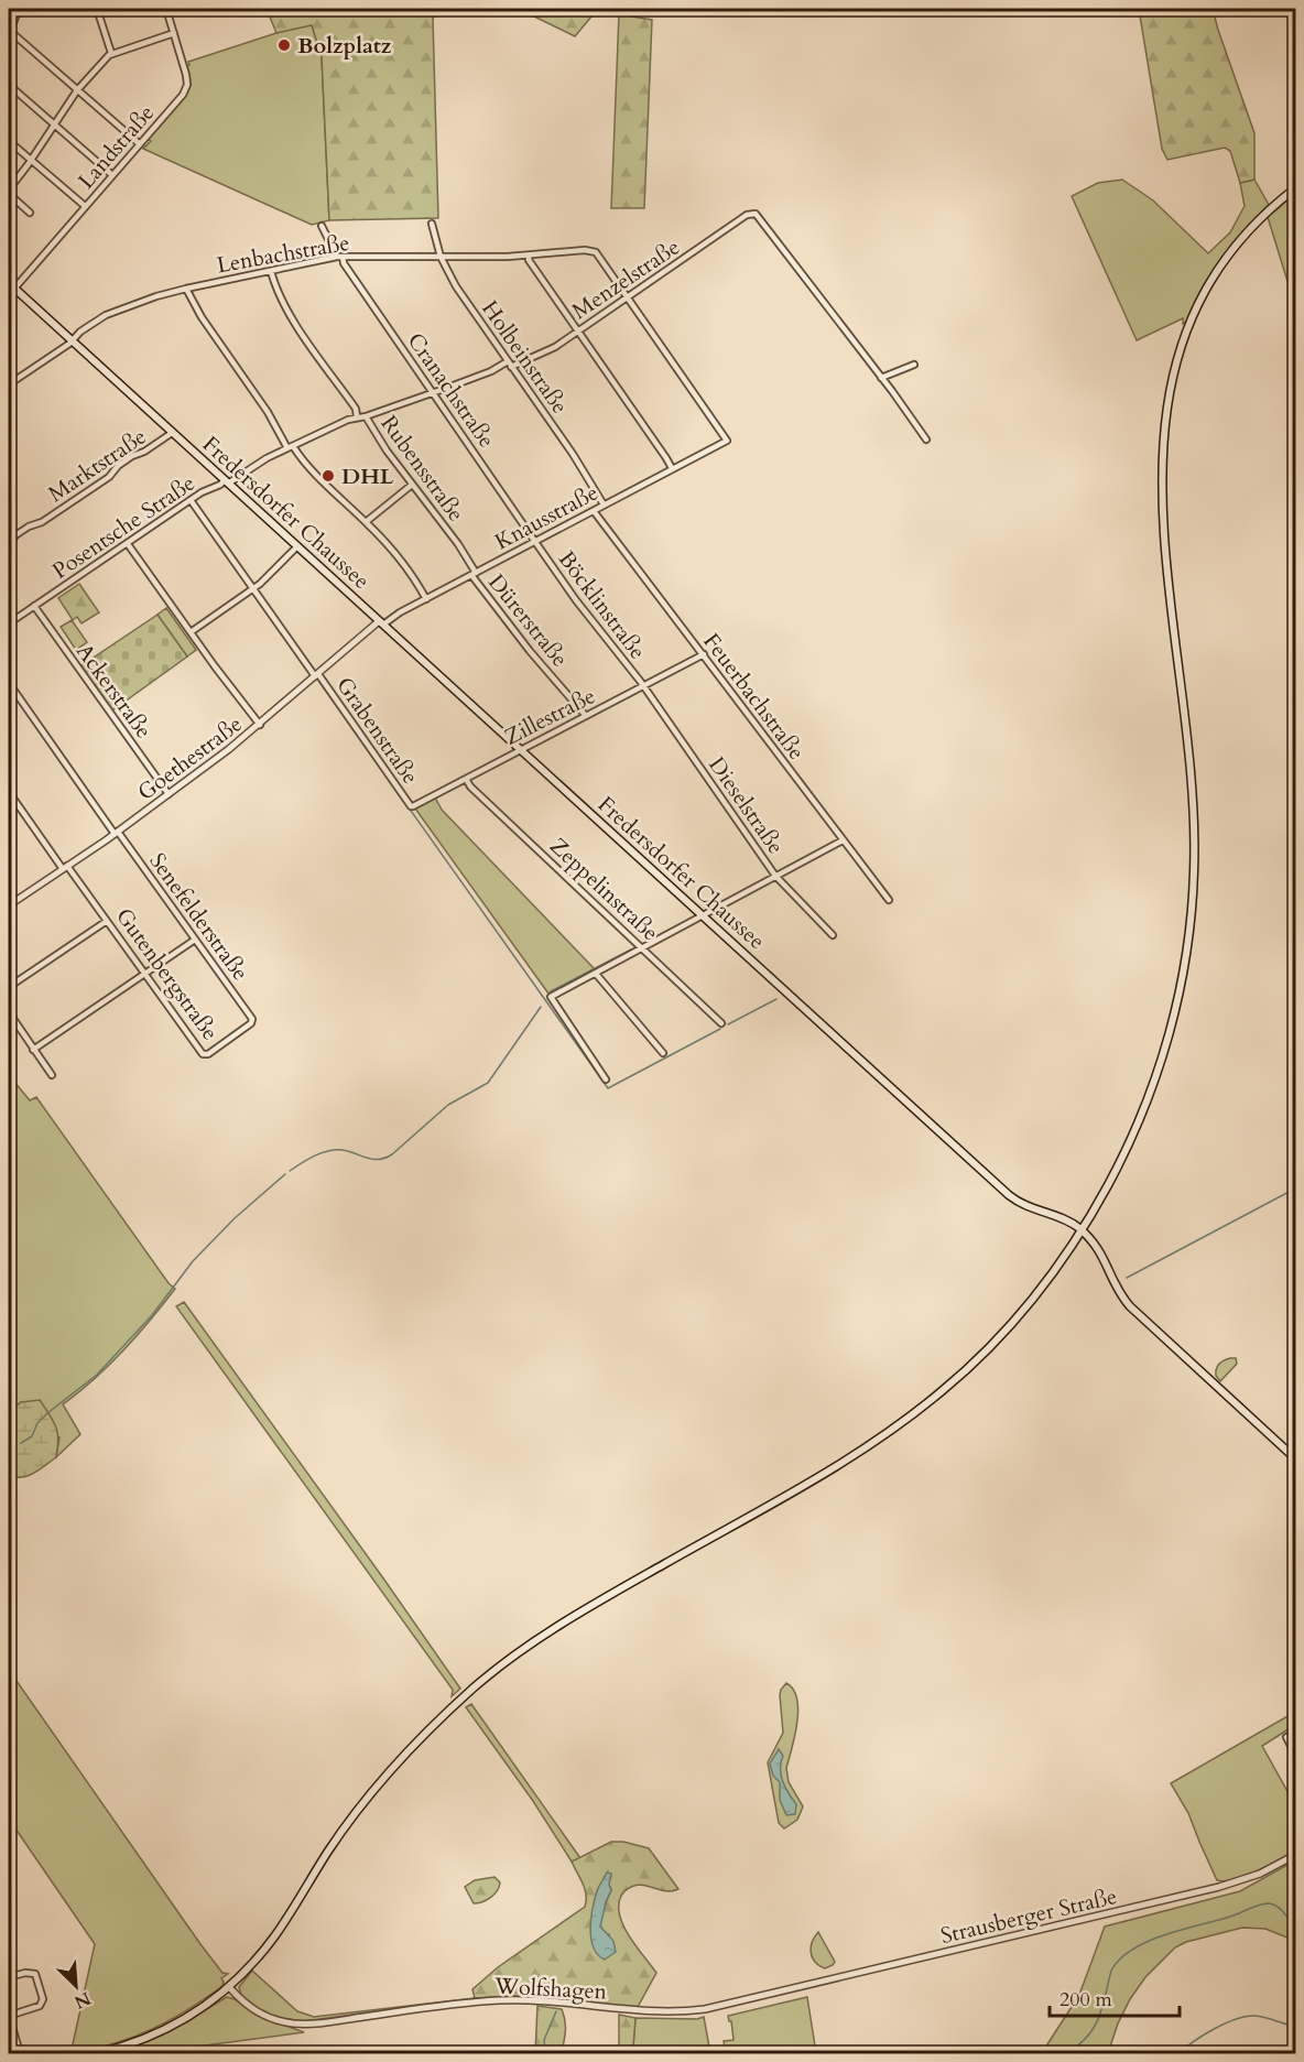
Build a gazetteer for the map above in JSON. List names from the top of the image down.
{
  "streets": {
    "main road": ["Fredersdorfer Chaussee"],
    "street": [
      "Landstraße",
      "Lenbachstraße",
      "Menzelstraße",
      "Holbeinstraße",
      "Cranachstraße",
      "Marktstraße",
      "Rubensstraße",
      "Knausstraße",
      "Posentsche Straße",
      "Böcklinstraße",
      "Dürerstraße",
      "Ackerstraße",
      "Feuerbachstraße",
      "Zillestraße",
      "Grabenstraße",
      "Goethestraße",
      "Dieselstraße",
      "Zeppelinstraße",
      "Senefelderstraße",
      "Gutenbergstraße",
      "Strausberger Straße",
      "Wolfshagen"
    ]
  },
  "crossings": [
    ["Landstraße", "Fredersdorfer Chaussee"],
    ["Lenbachstraße", "Menzelstraße"],
    ["Lenbachstraße", "Holbeinstraße"],
    ["Lenbachstraße", "Cranachstraße"],
    ["Lenbachstraße", "Rubensstraße"],
    ["Lenbachstraße", "Fredersdorfer Chaussee"],
    ["Lenbachstraße", "Knausstraße"],
    ["Menzelstraße", "Holbeinstraße"],
    ["Menzelstraße", "Cranachstraße"],
    ["Menzelstraße", "Rubensstraße"],
    ["Menzelstraße", "Fredersdorfer Chaussee"],
    ["Menzelstraße", "Knausstraße"],
    ["Menzelstraße", "Posentsche Straße"],
    ["Holbeinstraße", "Knausstraße"],
    ["Cranachstraße", "Knausstraße"],
    ["Cranachstraße", "Böcklinstraße"],
    ["Marktstraße", "Fredersdorfer Chaussee"],
    ["Rubensstraße", "Knausstraße"],
    ["Rubensstraße", "Dürerstraße"],
    ["Fredersdorfer Chaussee", "Knausstraße"],
    ["Fredersdorfer Chaussee", "Posentsche Straße"],
    ["Fredersdorfer Chaussee", "Zillestraße"],
    ["Fredersdorfer Chaussee", "Goethestraße"],
    ["Knausstraße", "Böcklinstraße"],
    ["Knausstraße", "Dürerstraße"],
    ["Knausstraße", "Feuerbachstraße"],
    ["Knausstraße", "Goethestraße"],
    ["Posentsche Straße", "Ackerstraße"],
    ["Posentsche Straße", "Grabenstraße"],
    ["Böcklinstraße", "Zillestraße"],
    ["Böcklinstraße", "Dieselstraße"],
    ["Dürerstraße", "Zillestraße"],
    ["Ackerstraße", "Goethestraße"],
    ["Feuerbachstraße", "Zillestraße"],
    ["Zillestraße", "Grabenstraße"],
    ["Zillestraße", "Dieselstraße"],
    ["Zillestraße", "Zeppelinstraße"],
    ["Grabenstraße", "Goethestraße"],
    ["Goethestraße", "Senefelderstraße"],
    ["Goethestraße", "Gutenbergstraße"],
    ["Senefelderstraße", "Gutenbergstraße"],
    ["Strausberger Straße", "Wolfshagen"]
  ],
  "places": ["Bolzplatz", "DHL"],
  "scale_bar": "200 m",
  "north": "bottom right"
}
